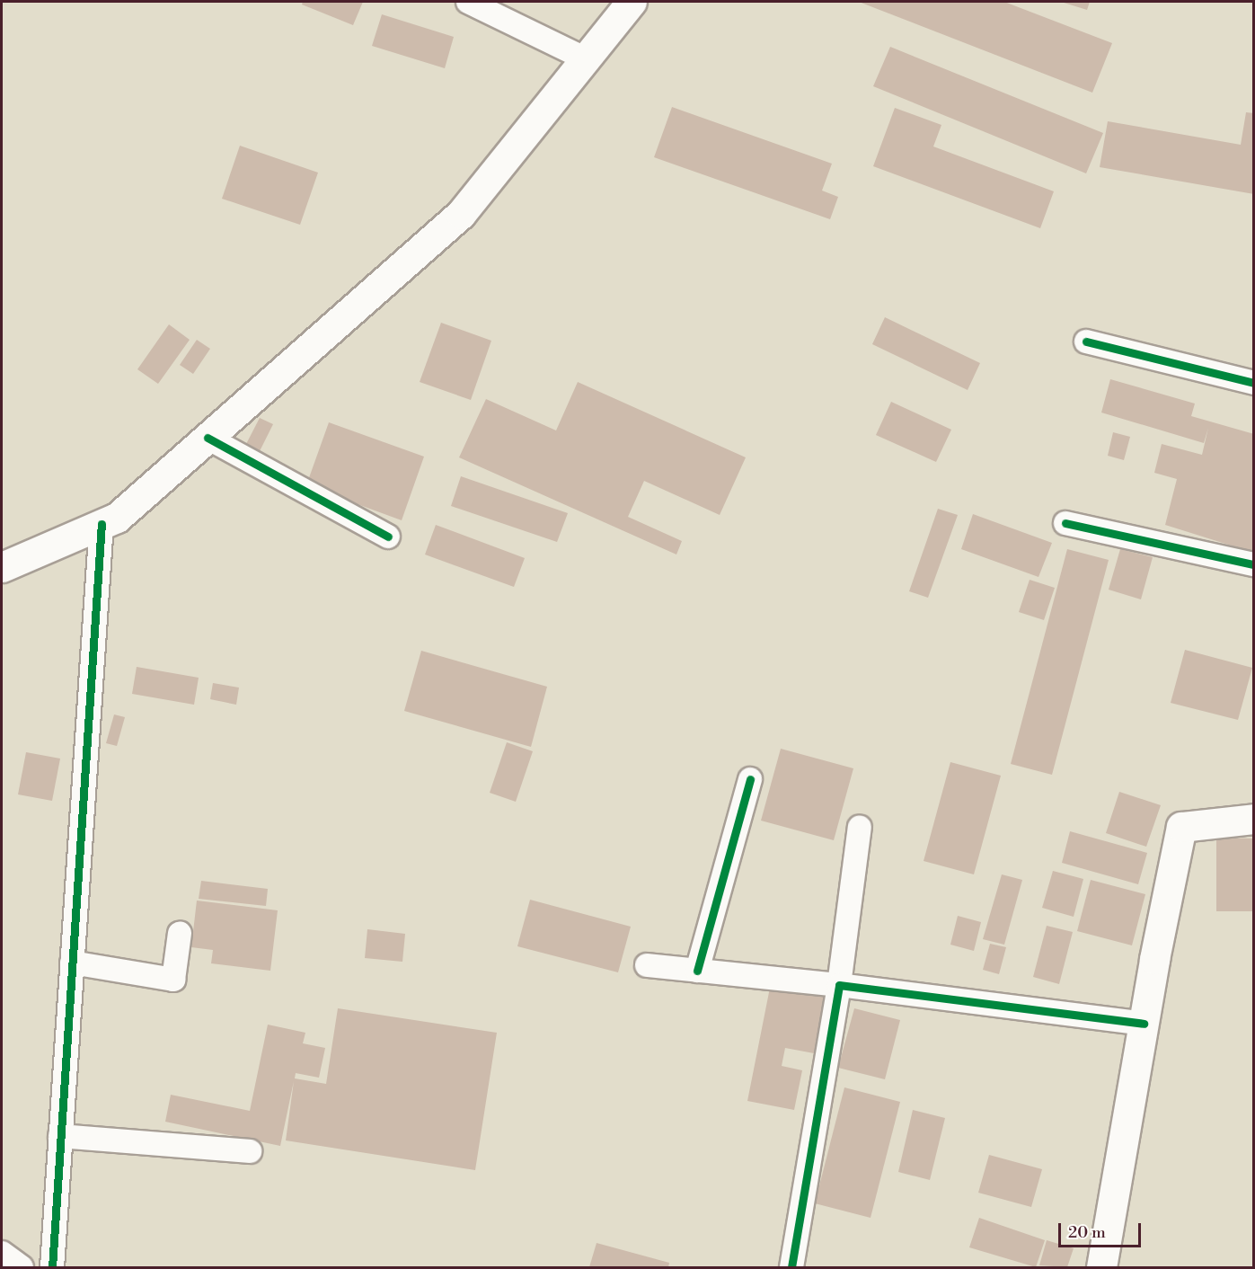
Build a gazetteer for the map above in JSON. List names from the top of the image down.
{
  "scale_bar": "20 m"
}
